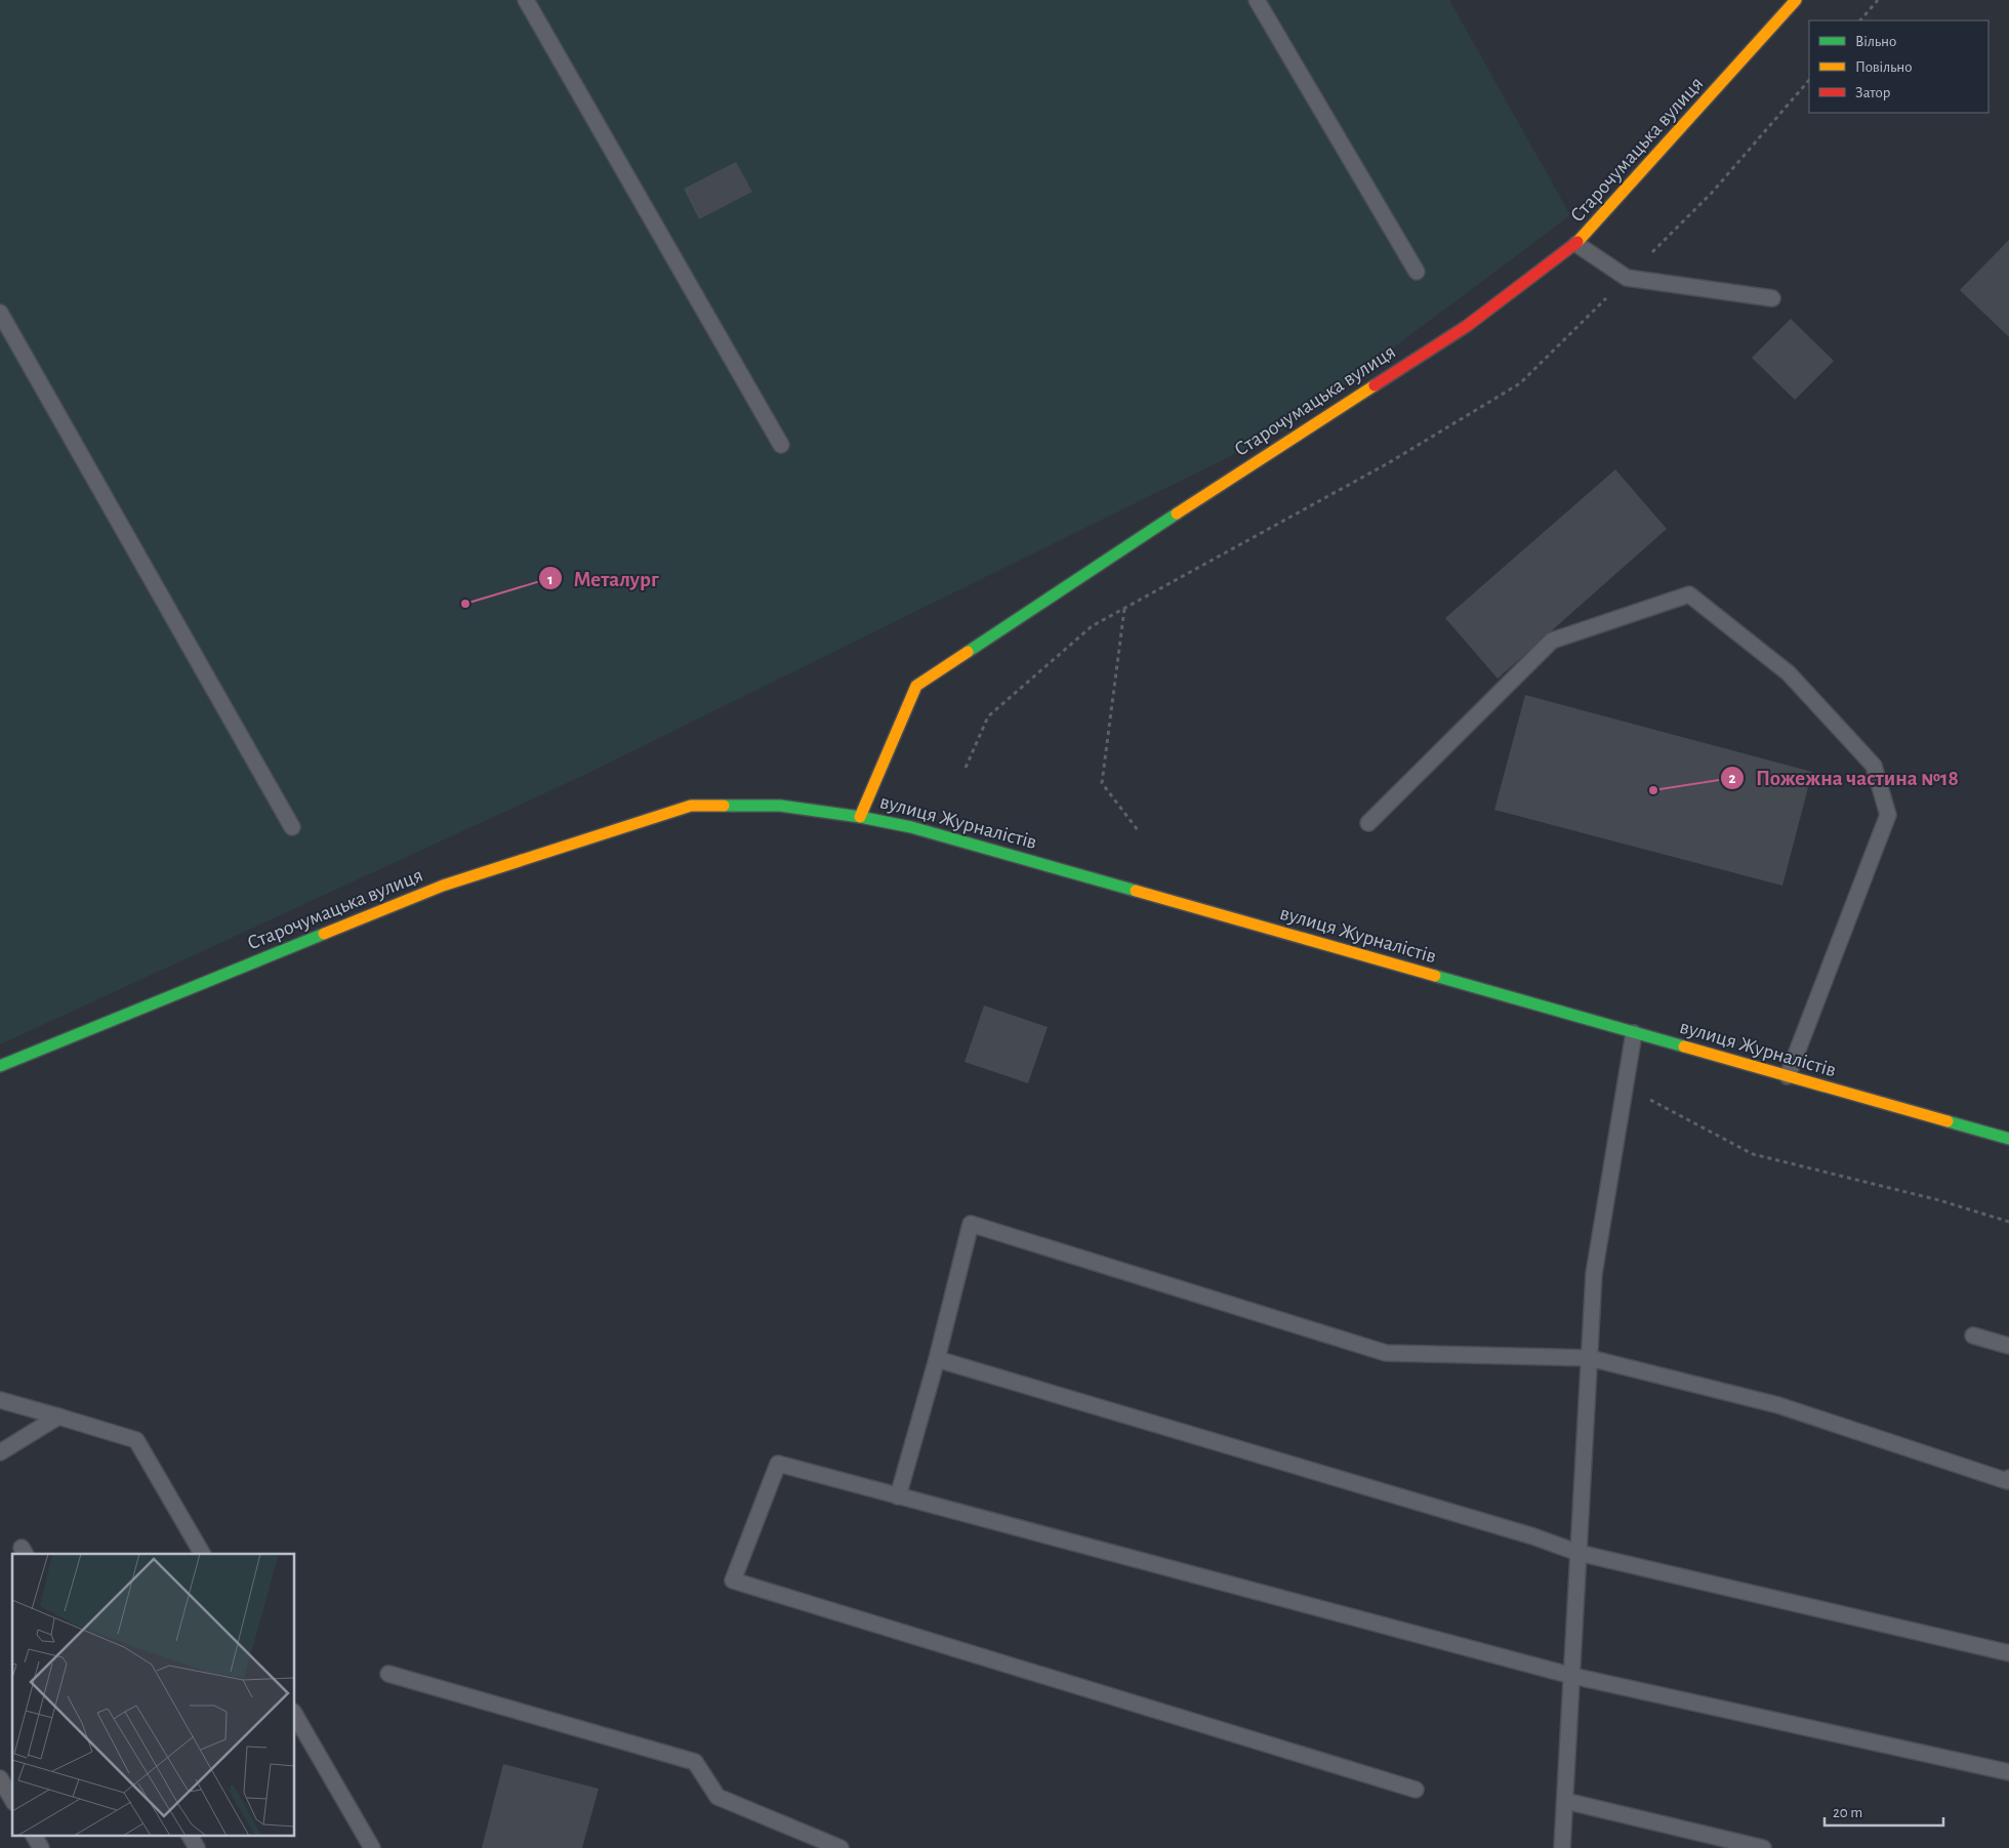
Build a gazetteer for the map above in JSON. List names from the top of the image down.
{
  "streets": {
    "street": ["Старочумацька вулиця", "вулиця Журналістів"]
  },
  "crossings": [
    ["Старочумацька вулиця", "вулиця Журналістів"]
  ],
  "places": ["Металург", "Пожежна частина №18"],
  "legend": ["Вільно", "Повільно", "Затор"],
  "scale_bar": "20 m"
}
